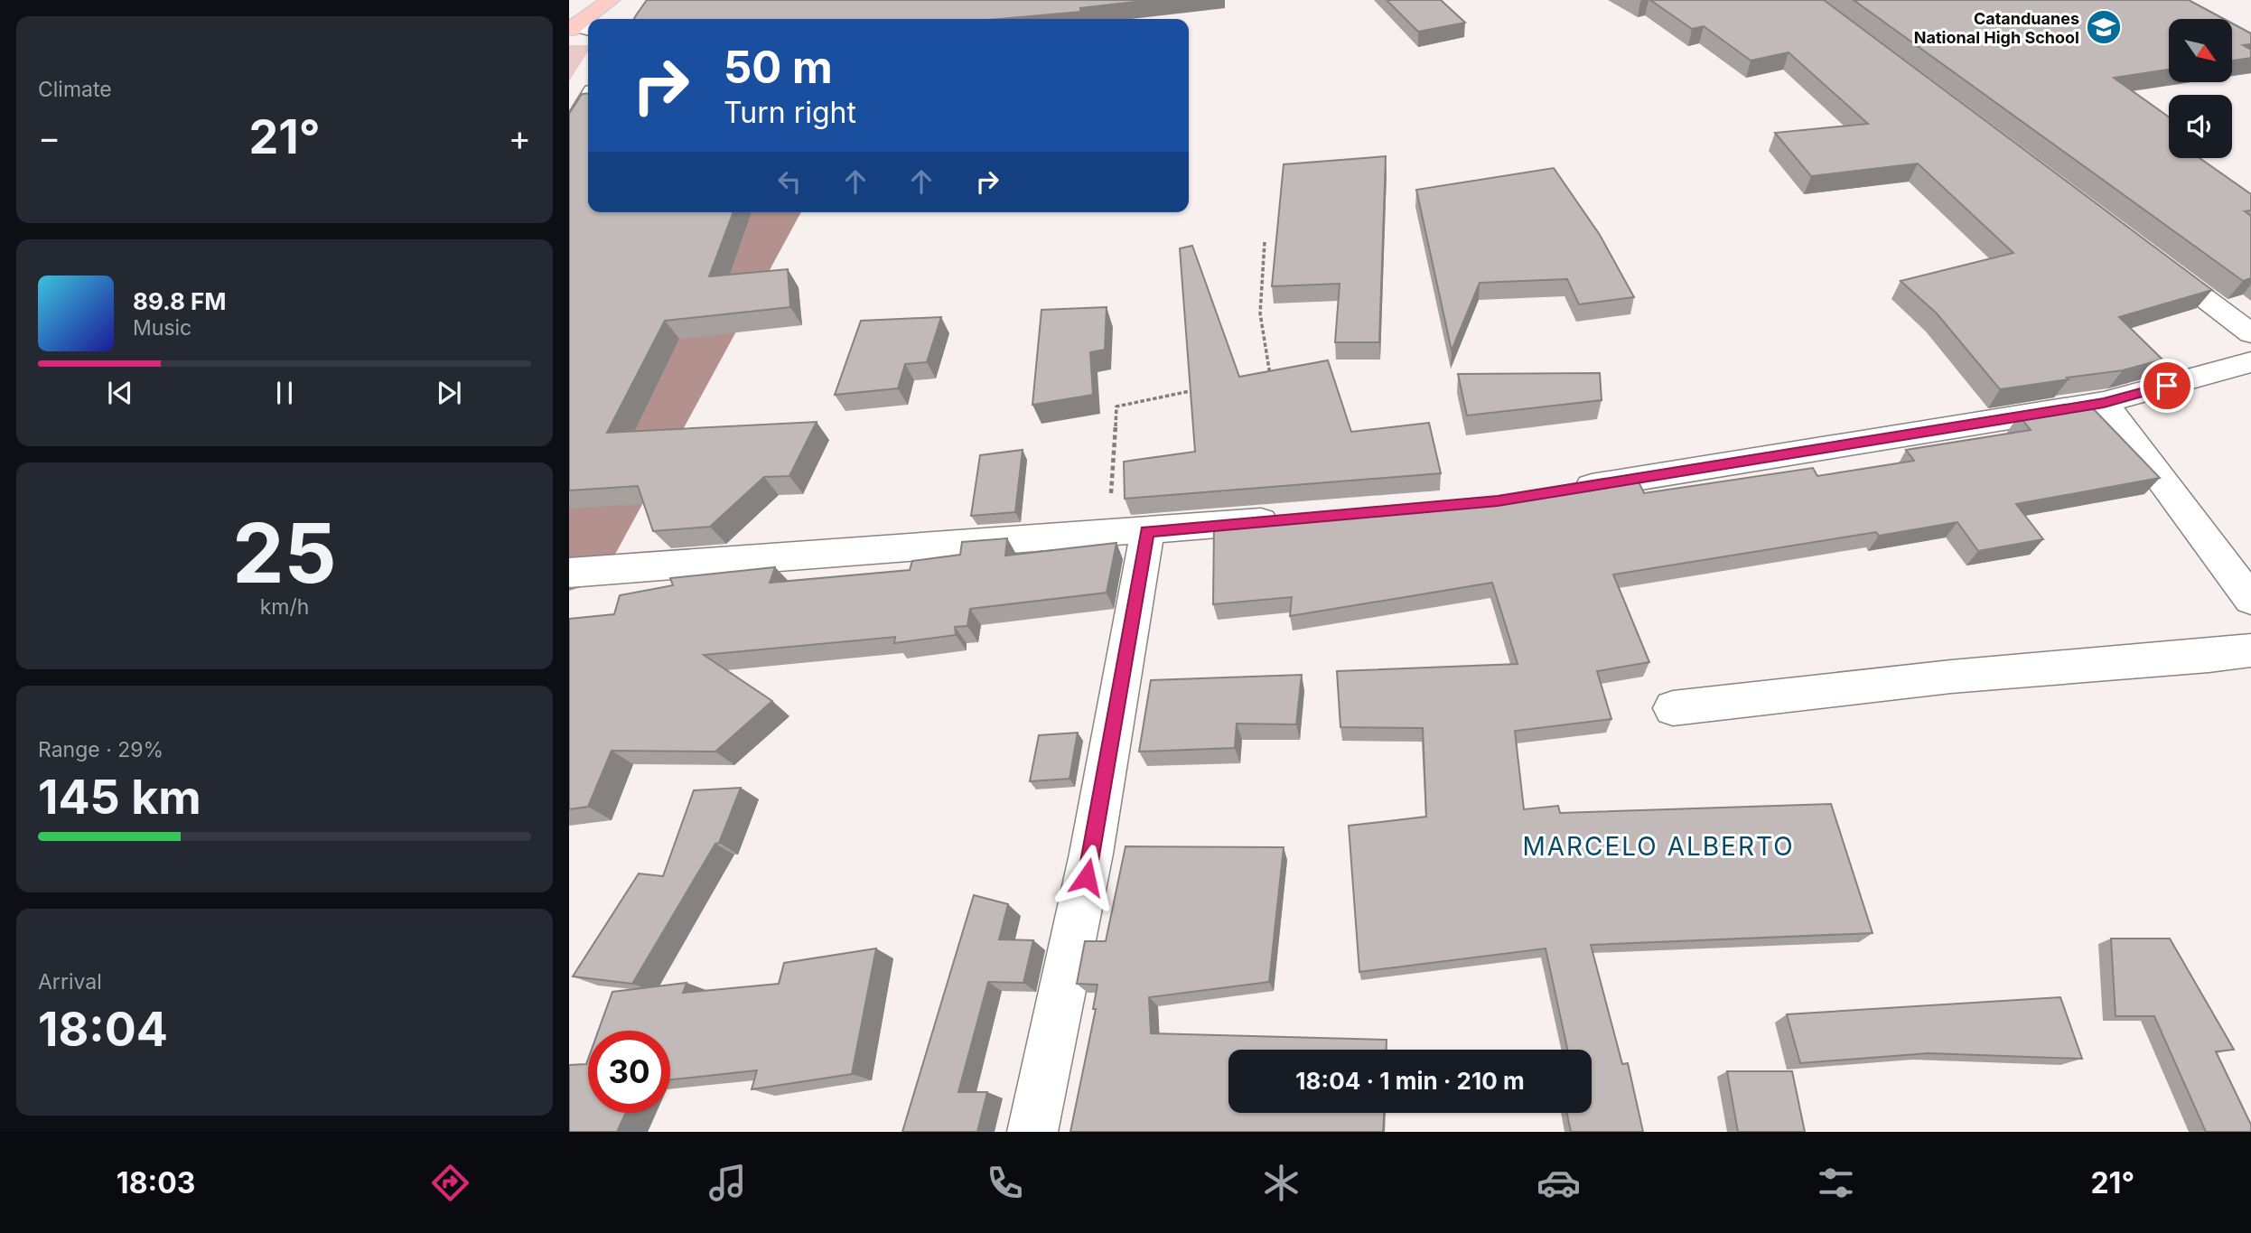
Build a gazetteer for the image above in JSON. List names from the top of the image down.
{
  "districts": ["MARCELO ALBERTO"],
  "places": {
    "school or university": ["Catanduanes National High School"]
  },
  "north": "bottom right",
  "page": {
    "tile": [
      "Climate",
      ["25", "km/h"],
      ["Range · 29%", "145 km"],
      ["Arrival", "18:04"]
    ],
    "turn": ["50 m", "Turn right"],
    "heat": ["−", "21°", "+"],
    "song": ["89.8 FM", "Music"],
    "limit": "30",
    "trip": "18:04 · 1 min · 210 m",
    "tabs": ["18:03", "21°"]
  }
}
